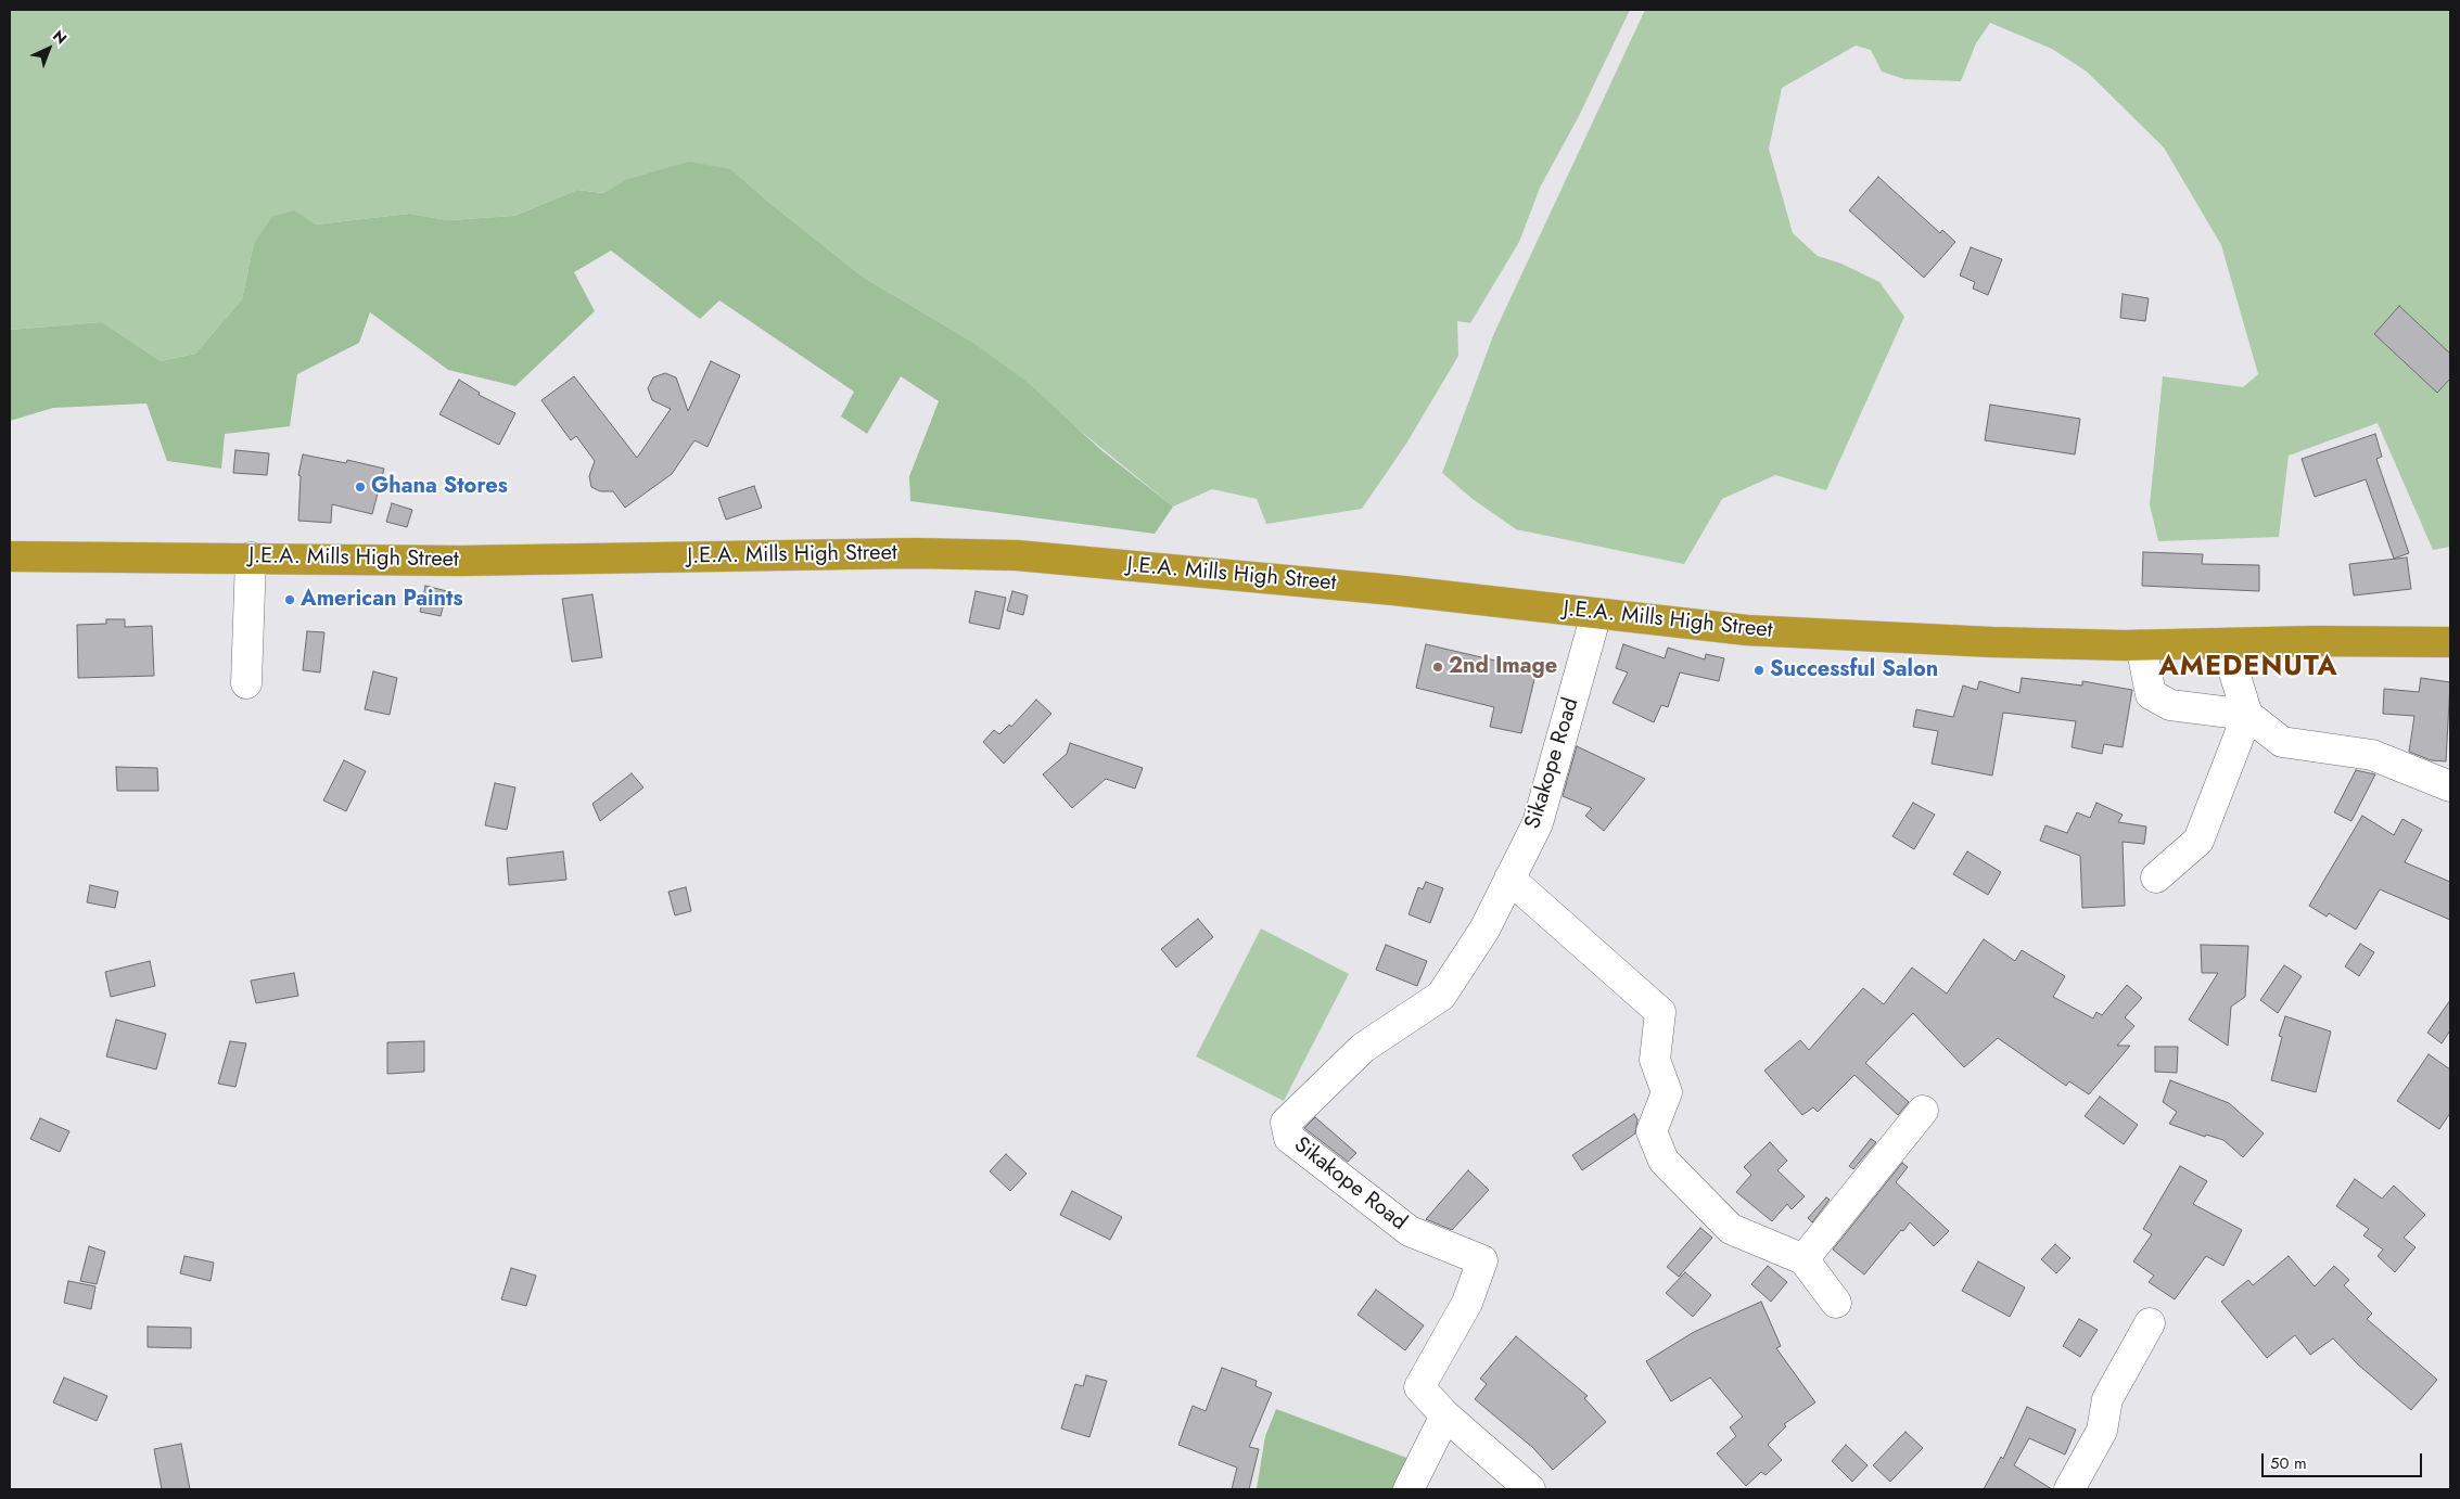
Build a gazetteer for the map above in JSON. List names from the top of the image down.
{
  "streets": {
    "highway": ["J.E.A. Mills High Street"],
    "street": ["Sikakope Road"]
  },
  "crossings": [
    ["J.E.A. Mills High Street", "Sikakope Road"]
  ],
  "districts": ["AMEDENUTA"],
  "places": [
    "Ghana Stores",
    "American Paints",
    "2nd Image",
    "Successful Salon"
  ],
  "scale_bar": "50 m",
  "north": "top right"
}
